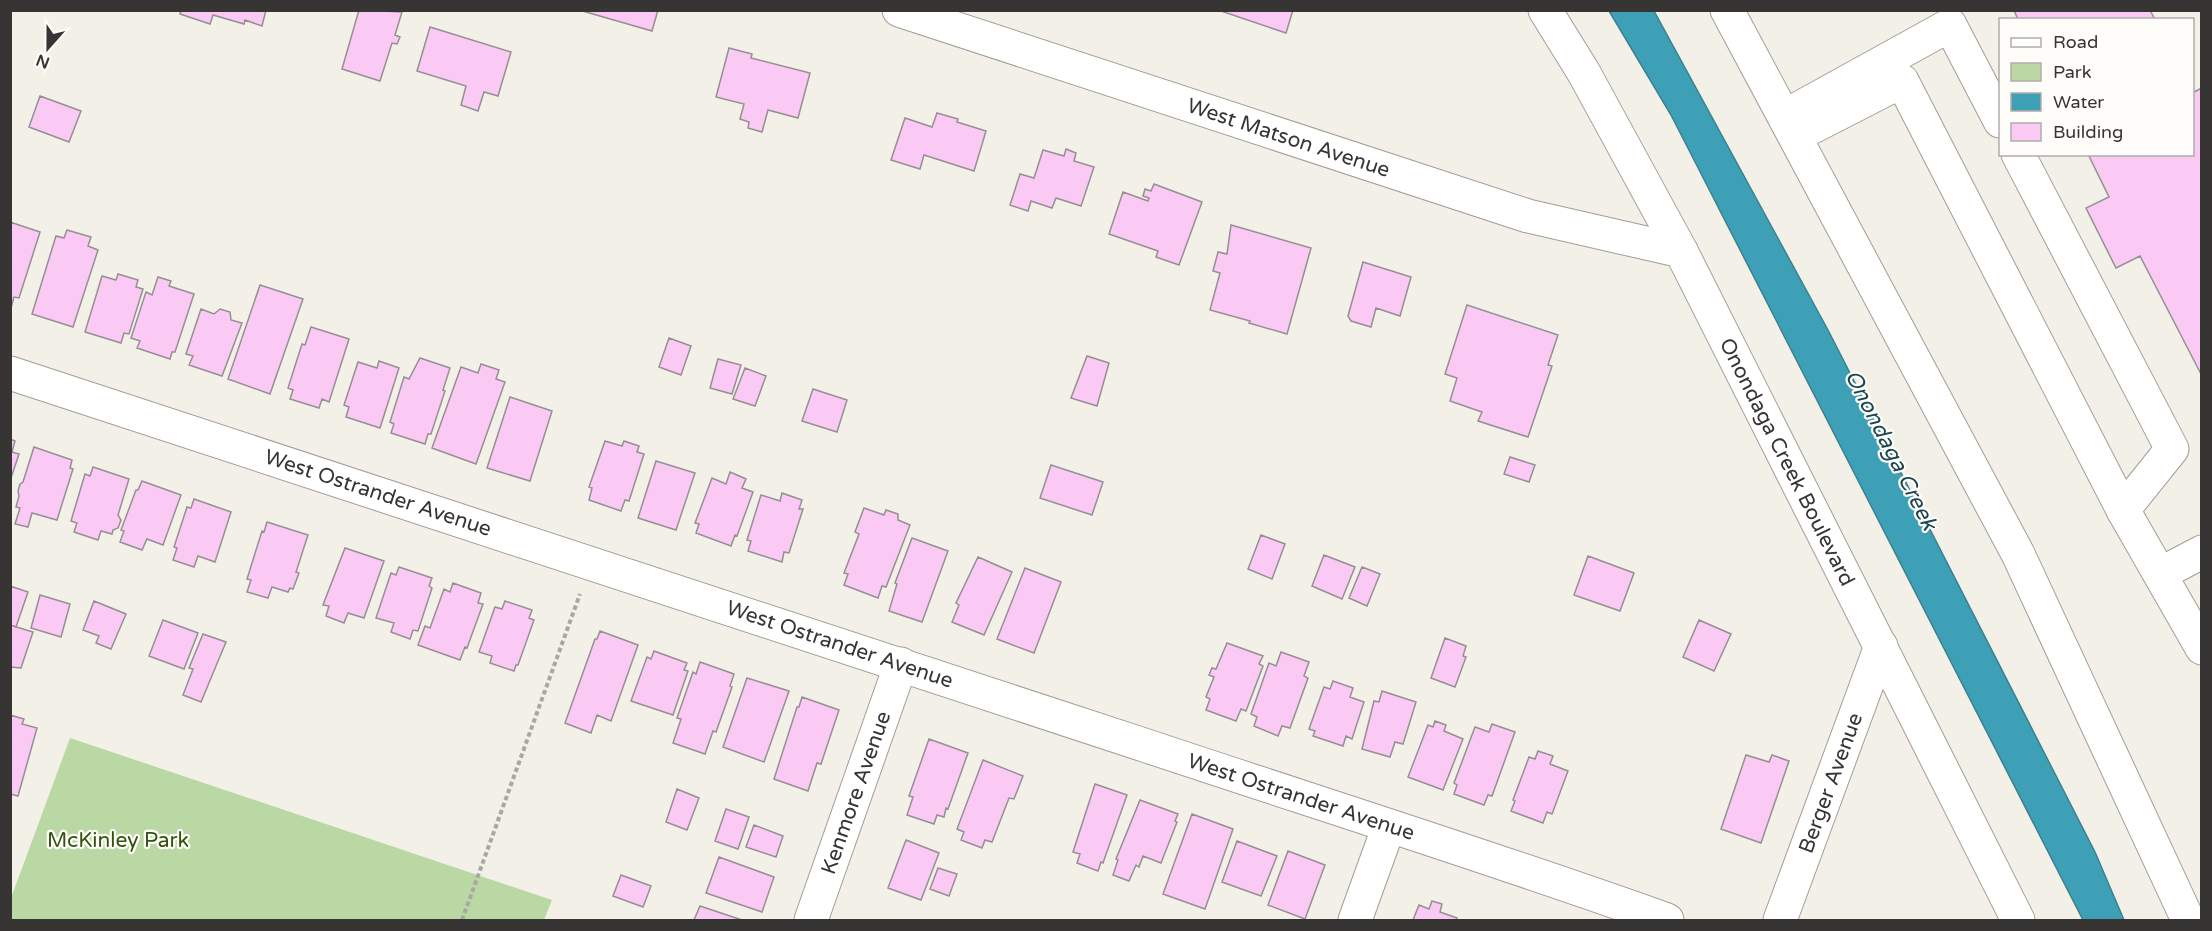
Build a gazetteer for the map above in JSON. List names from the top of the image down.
{
  "streets": {
    "street": [
      "West Matson Avenue",
      "Onondaga Creek Boulevard",
      "West Ostrander Avenue",
      "Berger Avenue",
      "Kenmore Avenue"
    ]
  },
  "crossings": [
    ["West Matson Avenue", "Onondaga Creek Boulevard"],
    ["Onondaga Creek Boulevard", "Berger Avenue"],
    ["West Ostrander Avenue", "Kenmore Avenue"]
  ],
  "water": ["Onondaga Creek"],
  "parks": ["McKinley Park"],
  "legend": [
    "Road",
    "Park",
    "Water",
    "Building"
  ],
  "north": "bottom"
}
